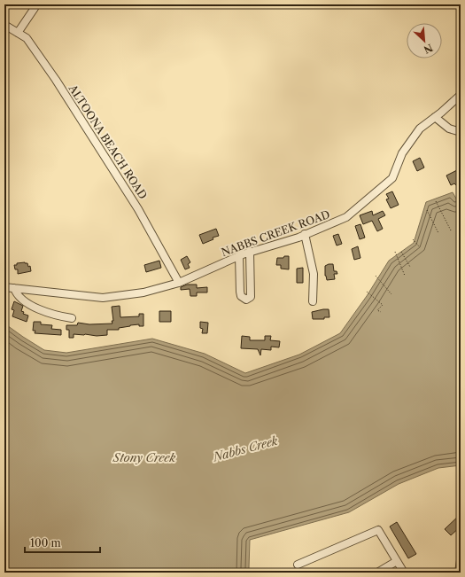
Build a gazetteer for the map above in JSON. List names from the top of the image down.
{
  "streets": {
    "street": ["ALTOONA BEACH ROAD", "NABBS CREEK ROAD"]
  },
  "crossings": [
    ["ALTOONA BEACH ROAD", "NABBS CREEK ROAD"]
  ],
  "water": ["Nabbs Creek", "Stony Creek"],
  "scale_bar": "100 m",
  "north": "bottom right"
}
